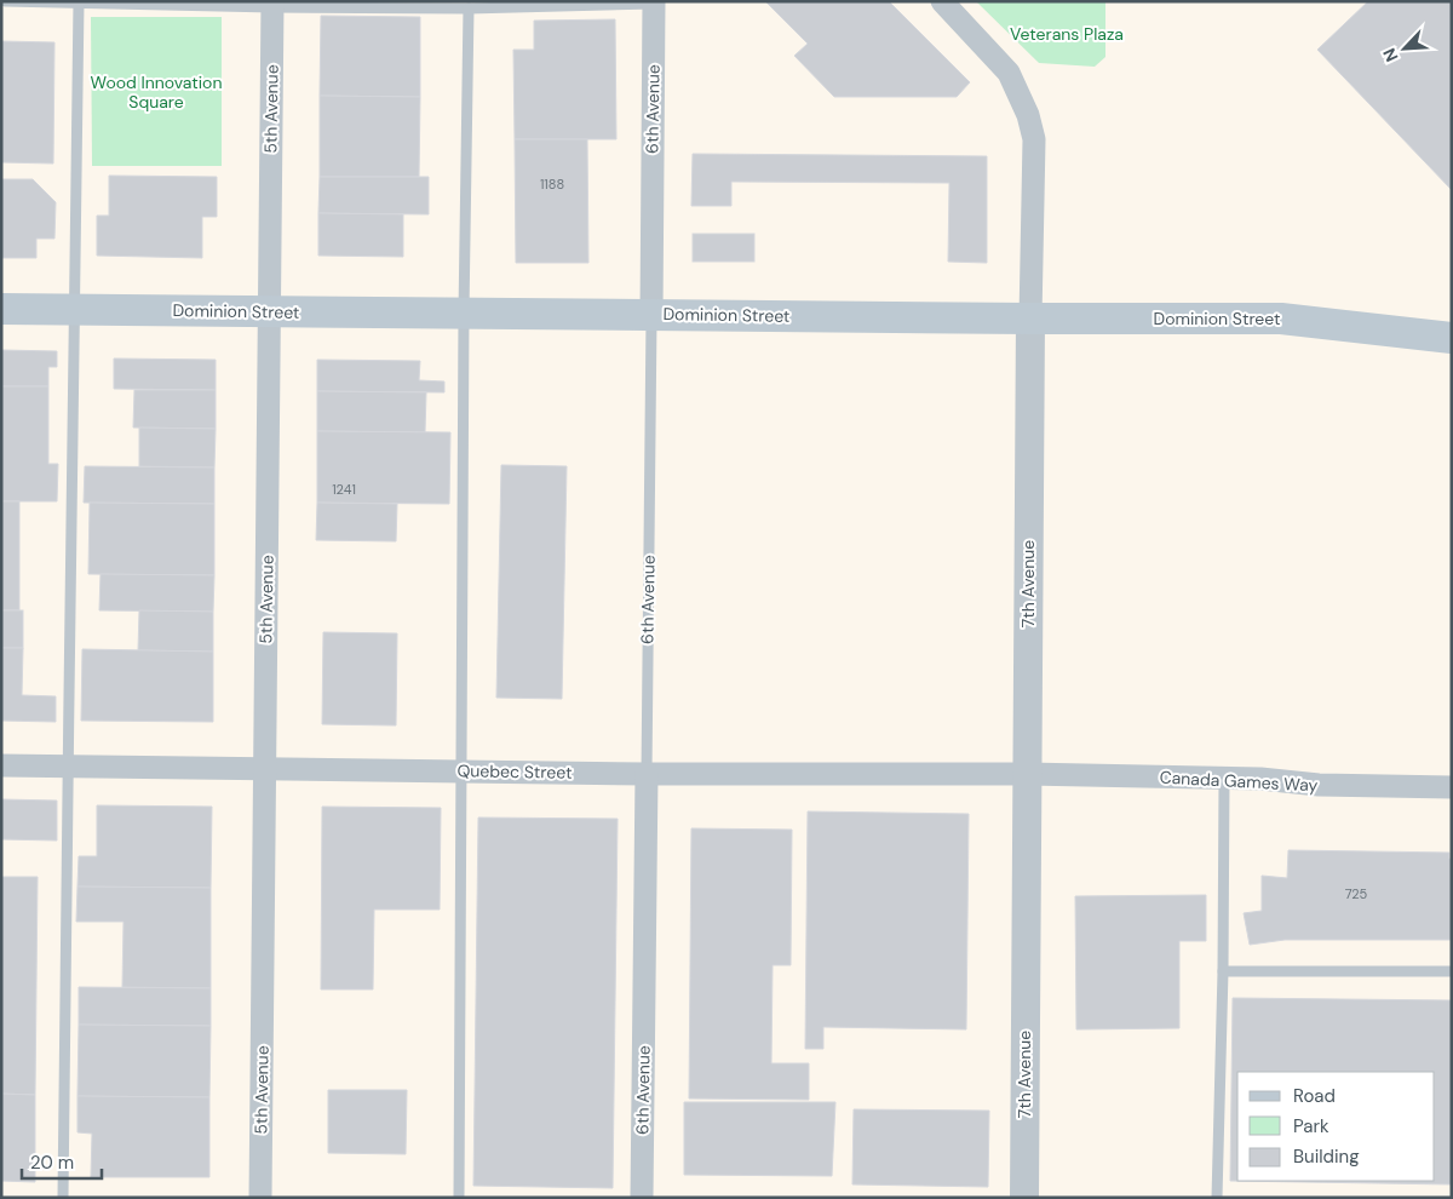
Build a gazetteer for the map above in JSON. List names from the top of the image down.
{
  "streets": {
    "main road": ["Dominion Street"],
    "street": [
      "5th Avenue",
      "6th Avenue",
      "7th Avenue",
      "Quebec Street",
      "Canada Games Way"
    ]
  },
  "crossings": [
    ["5th Avenue", "Dominion Street"],
    ["5th Avenue", "Quebec Street"],
    ["6th Avenue", "Dominion Street"],
    ["6th Avenue", "Quebec Street"],
    ["Dominion Street", "7th Avenue"],
    ["7th Avenue", "Quebec Street"],
    ["7th Avenue", "Canada Games Way"],
    ["Quebec Street", "Canada Games Way"]
  ],
  "parks": ["Veterans Plaza", "Wood Innovation Square"],
  "house_numbers": ["1188", "1241", "725"],
  "legend": ["Road", "Park", "Building"],
  "scale_bar": "20 m",
  "north": "bottom left"
}
